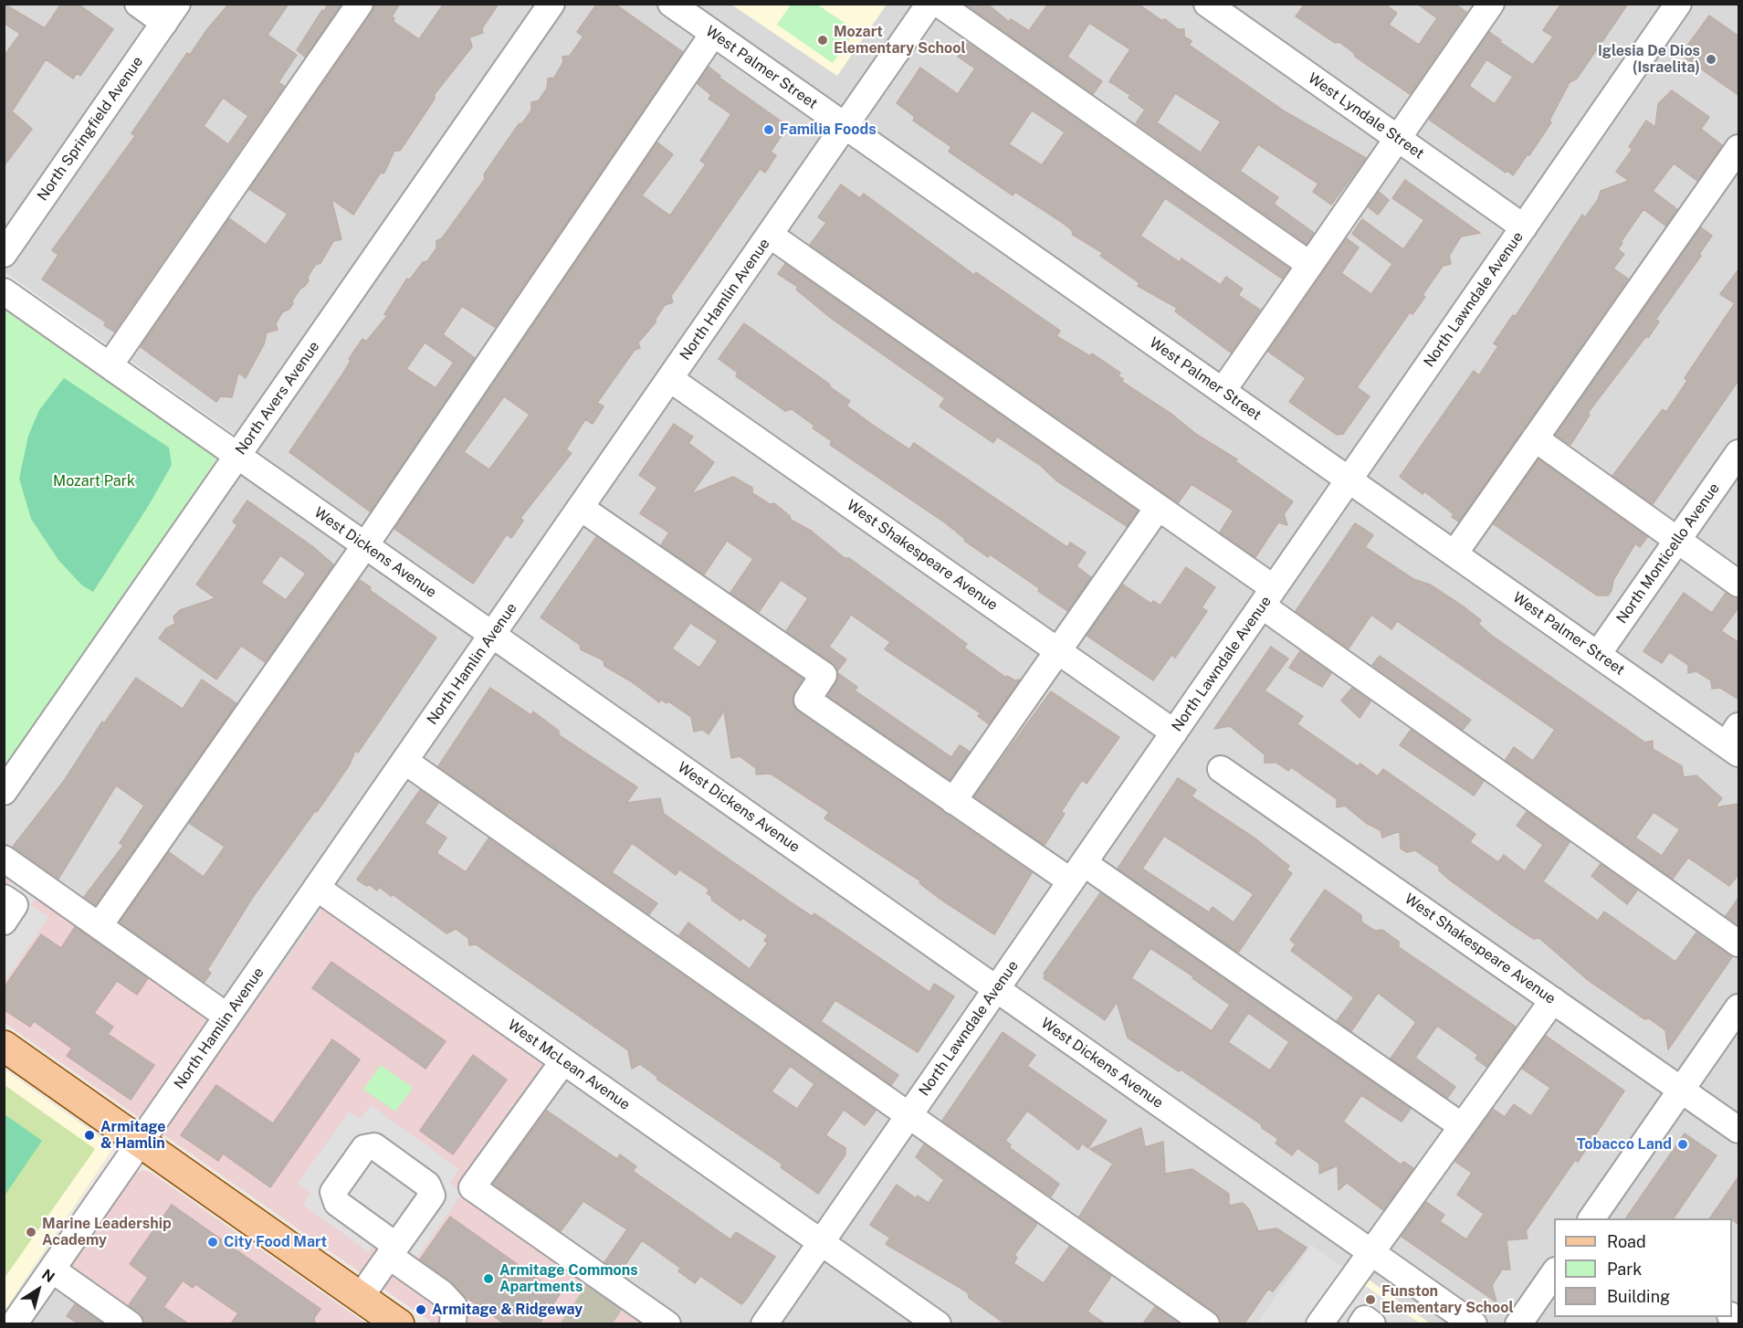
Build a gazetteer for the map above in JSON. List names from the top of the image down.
{
  "streets": {
    "street": [
      "West Palmer Street",
      "West Lyndale Street",
      "North Springfield Avenue",
      "North Hamlin Avenue",
      "North Lawndale Avenue",
      "North Avers Avenue",
      "West Dickens Avenue",
      "North Monticello Avenue",
      "West Shakespeare Avenue",
      "West McLean Avenue"
    ]
  },
  "crossings": [
    ["West Palmer Street", "North Hamlin Avenue"],
    ["West Palmer Street", "North Lawndale Avenue"],
    ["West Palmer Street", "North Monticello Avenue"],
    ["West Lyndale Street", "North Lawndale Avenue"],
    ["North Hamlin Avenue", "West Dickens Avenue"],
    ["North Hamlin Avenue", "West Shakespeare Avenue"],
    ["North Hamlin Avenue", "West McLean Avenue"],
    ["North Lawndale Avenue", "West Dickens Avenue"],
    ["North Lawndale Avenue", "West Shakespeare Avenue"],
    ["North Lawndale Avenue", "West McLean Avenue"],
    ["North Avers Avenue", "West Dickens Avenue"]
  ],
  "parks": ["Mozart Park"],
  "places": [
    "Mozart Elementary School",
    "Iglesia De Dios (Israelita)",
    "Familia Foods",
    "Armitage & Hamlin",
    "Tobacco Land",
    "Marine Leadership Academy",
    "City Food Mart",
    "Armitage Commons Apartments",
    "Funston Elementary School",
    "Armitage & Ridgeway"
  ],
  "legend": ["Road", "Park", "Building"],
  "north": "top right"
}
